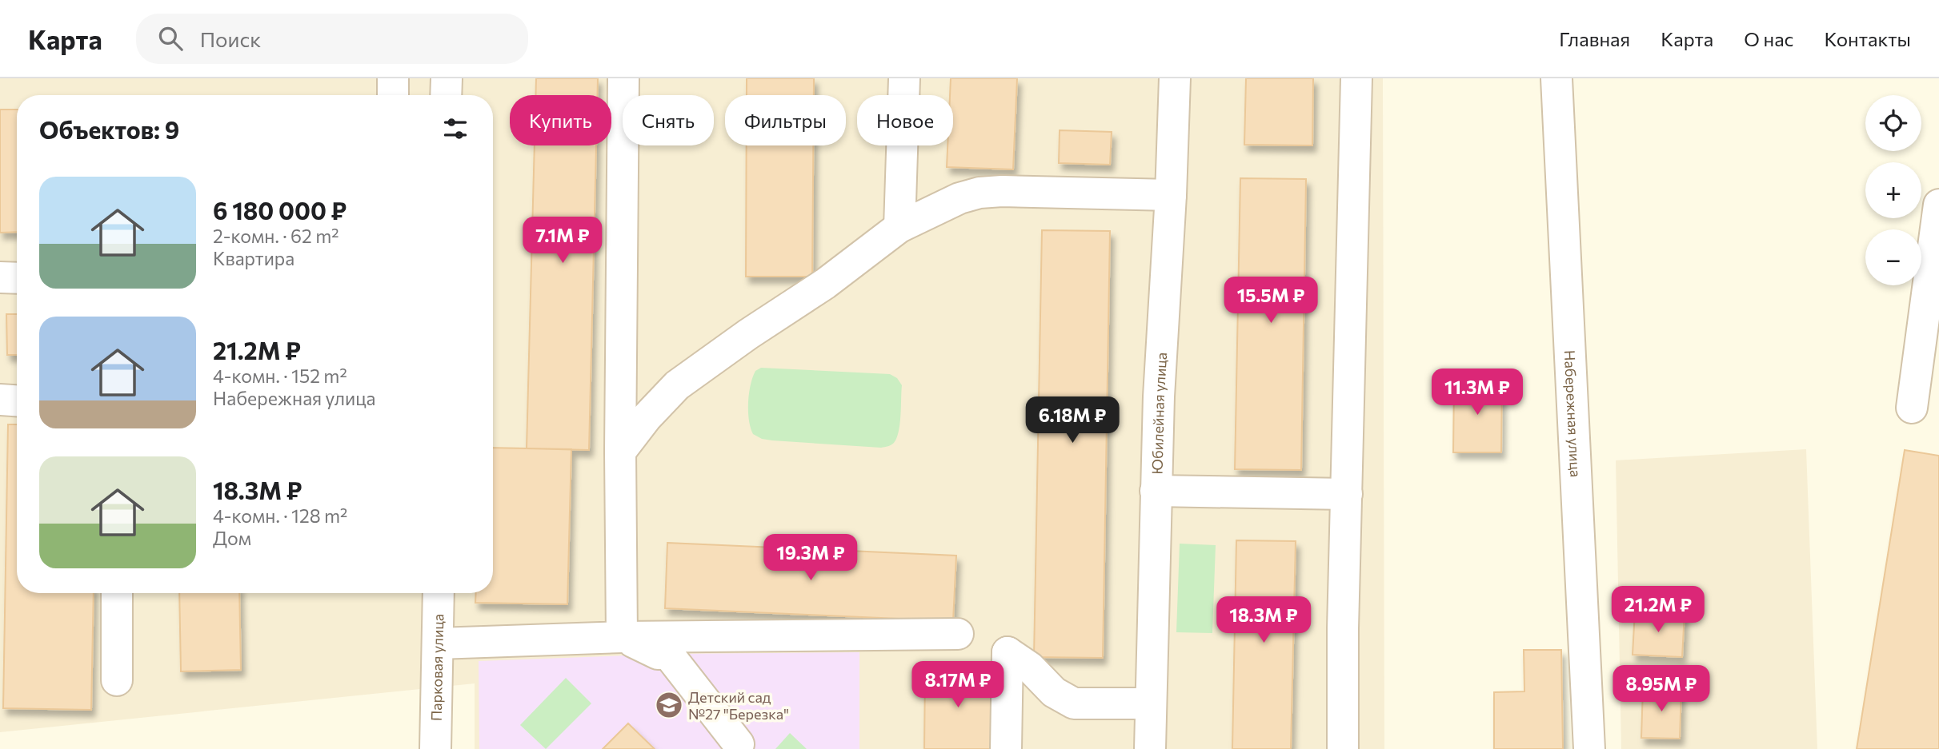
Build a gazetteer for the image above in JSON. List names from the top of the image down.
{
  "streets": {
    "street": ["Юбилейная улица", "Набережная улица", "Парковая улица"]
  },
  "places": {
    "school or university": ["Детский сад №27 \"Березка\""]
  },
  "page": {
    "header": "Карта",
    "search": "Поиск",
    "nav": [
      "Главная",
      "Карта",
      "О нас",
      "Контакты"
    ],
    "map_buttons": ["+", "−"],
    "chip": [
      "Купить",
      "Снять",
      "Фильтры",
      "Новое"
    ],
    "heading": "Объектов: 9",
    "list": [
      {
        "name": "6 180 000 ₽",
        "note": "2-комн. · 62 m² · Квартира"
      },
      {
        "name": "21.2M ₽",
        "note": "4-комн. · 152 m² · Набережная улица"
      },
      {
        "name": "18.3M ₽",
        "note": "4-комн. · 128 m² · Дом"
      }
    ],
    "price": [
      "7.1M ₽",
      "15.5M ₽",
      "11.3M ₽",
      "6.18M ₽",
      "19.3M ₽",
      "21.2M ₽",
      "18.3M ₽",
      "8.17M ₽",
      "8.95M ₽"
    ]
  }
}
